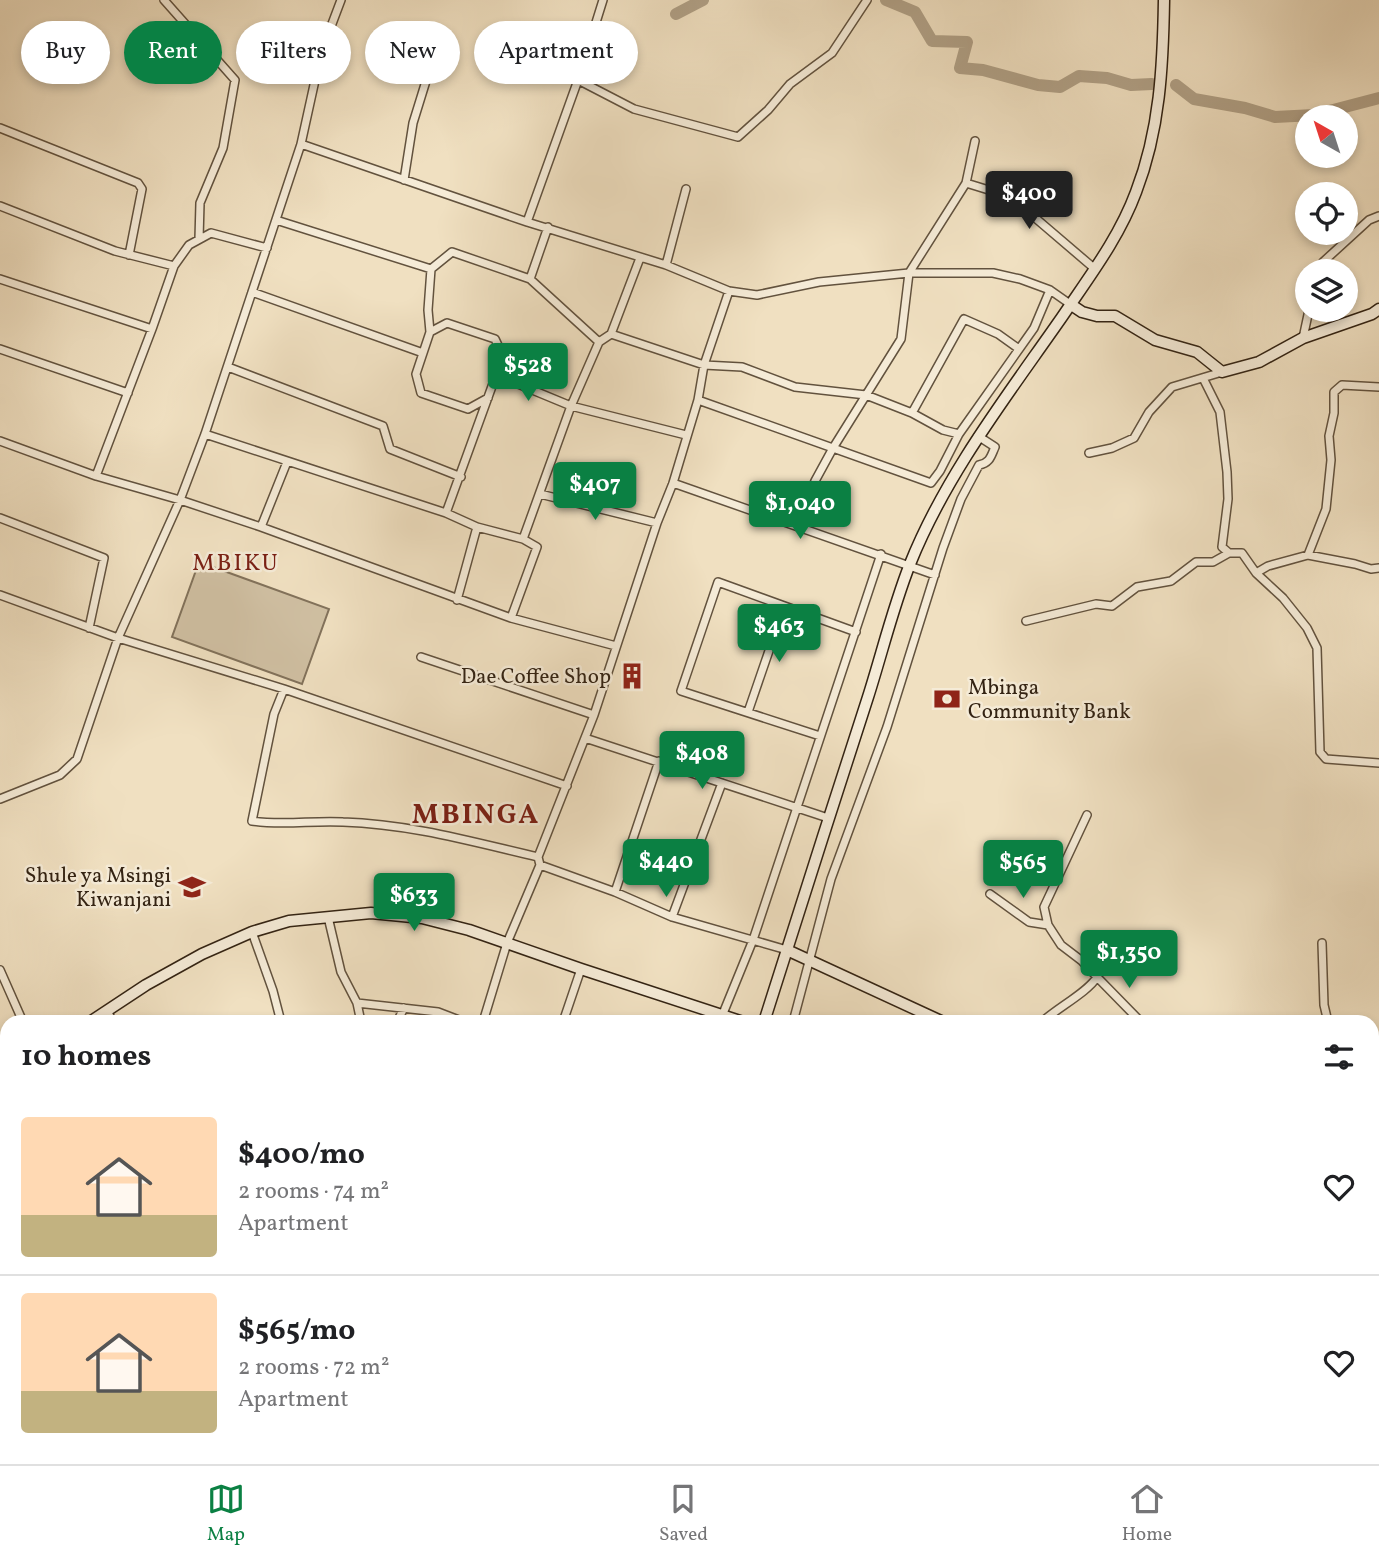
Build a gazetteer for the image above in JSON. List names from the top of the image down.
{
  "districts": ["MBIKU", "MBINGA"],
  "places": {
    "building": ["Dae Coffee Shop"],
    "bank": ["Mbinga Community Bank"],
    "school or university": ["Shule ya Msingi Kiwanjani"]
  },
  "north": "top left",
  "page": {
    "chip": [
      "Buy",
      "Rent",
      "Filters",
      "New",
      "Apartment"
    ],
    "price": [
      "$400",
      "$528",
      "$407",
      "$1,040",
      "$463",
      "$408",
      "$440",
      "$565",
      "$633",
      "$1,350"
    ],
    "heading": "10 homes",
    "list": [
      {
        "name": "$400/mo",
        "note": "2 rooms · 74 m² · Apartment"
      },
      {
        "name": "$565/mo",
        "note": "2 rooms · 72 m² · Apartment"
      }
    ],
    "tabs": ["Map", "Saved", "Home"]
  }
}
